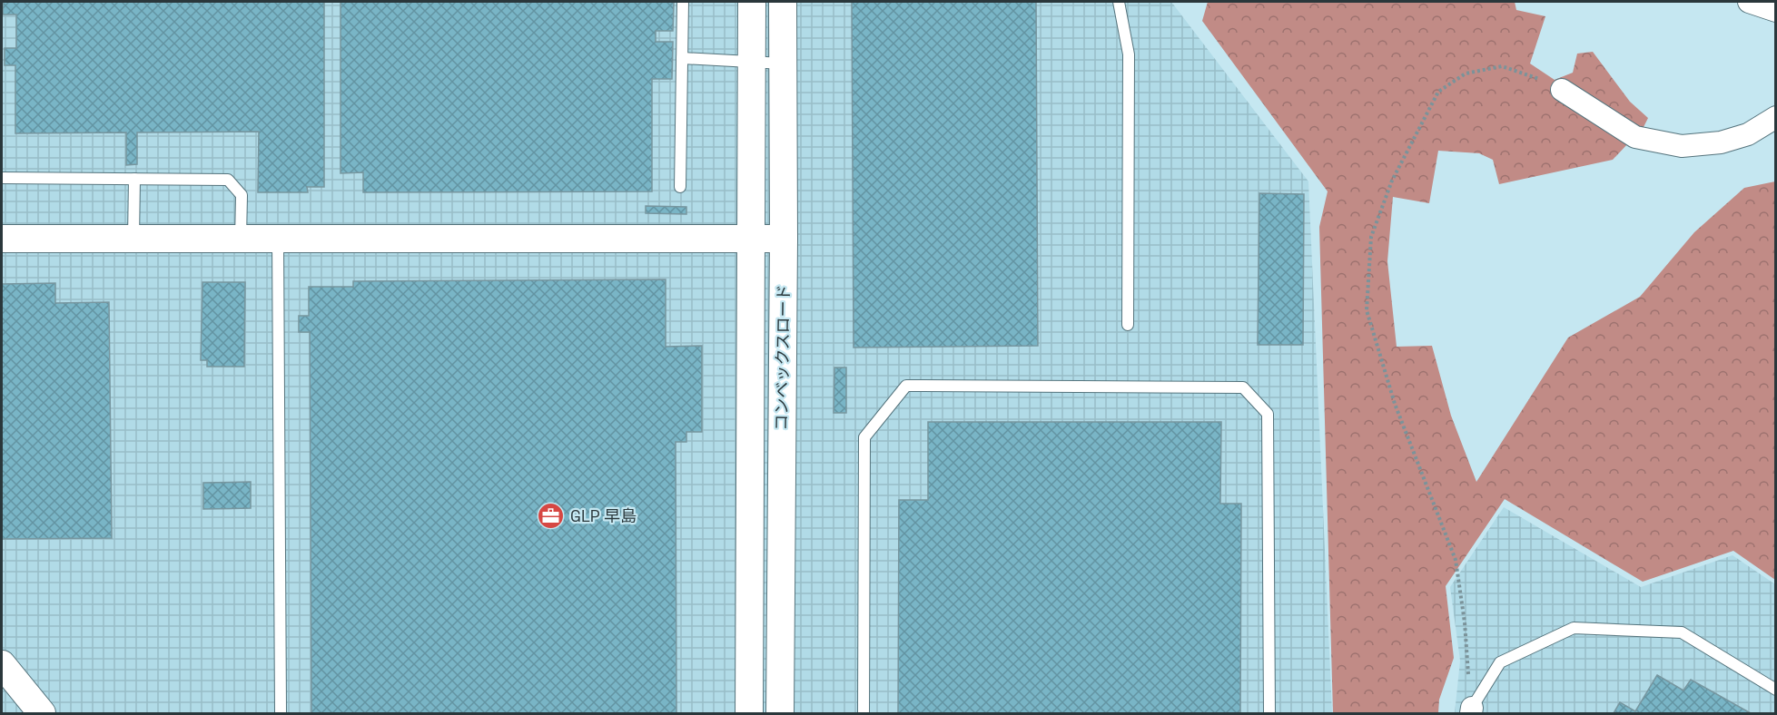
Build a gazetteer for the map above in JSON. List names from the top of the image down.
{
  "streets": {
    "street": ["コンベックスロード"]
  },
  "places": {
    "office": ["GLP 早島"]
  }
}
